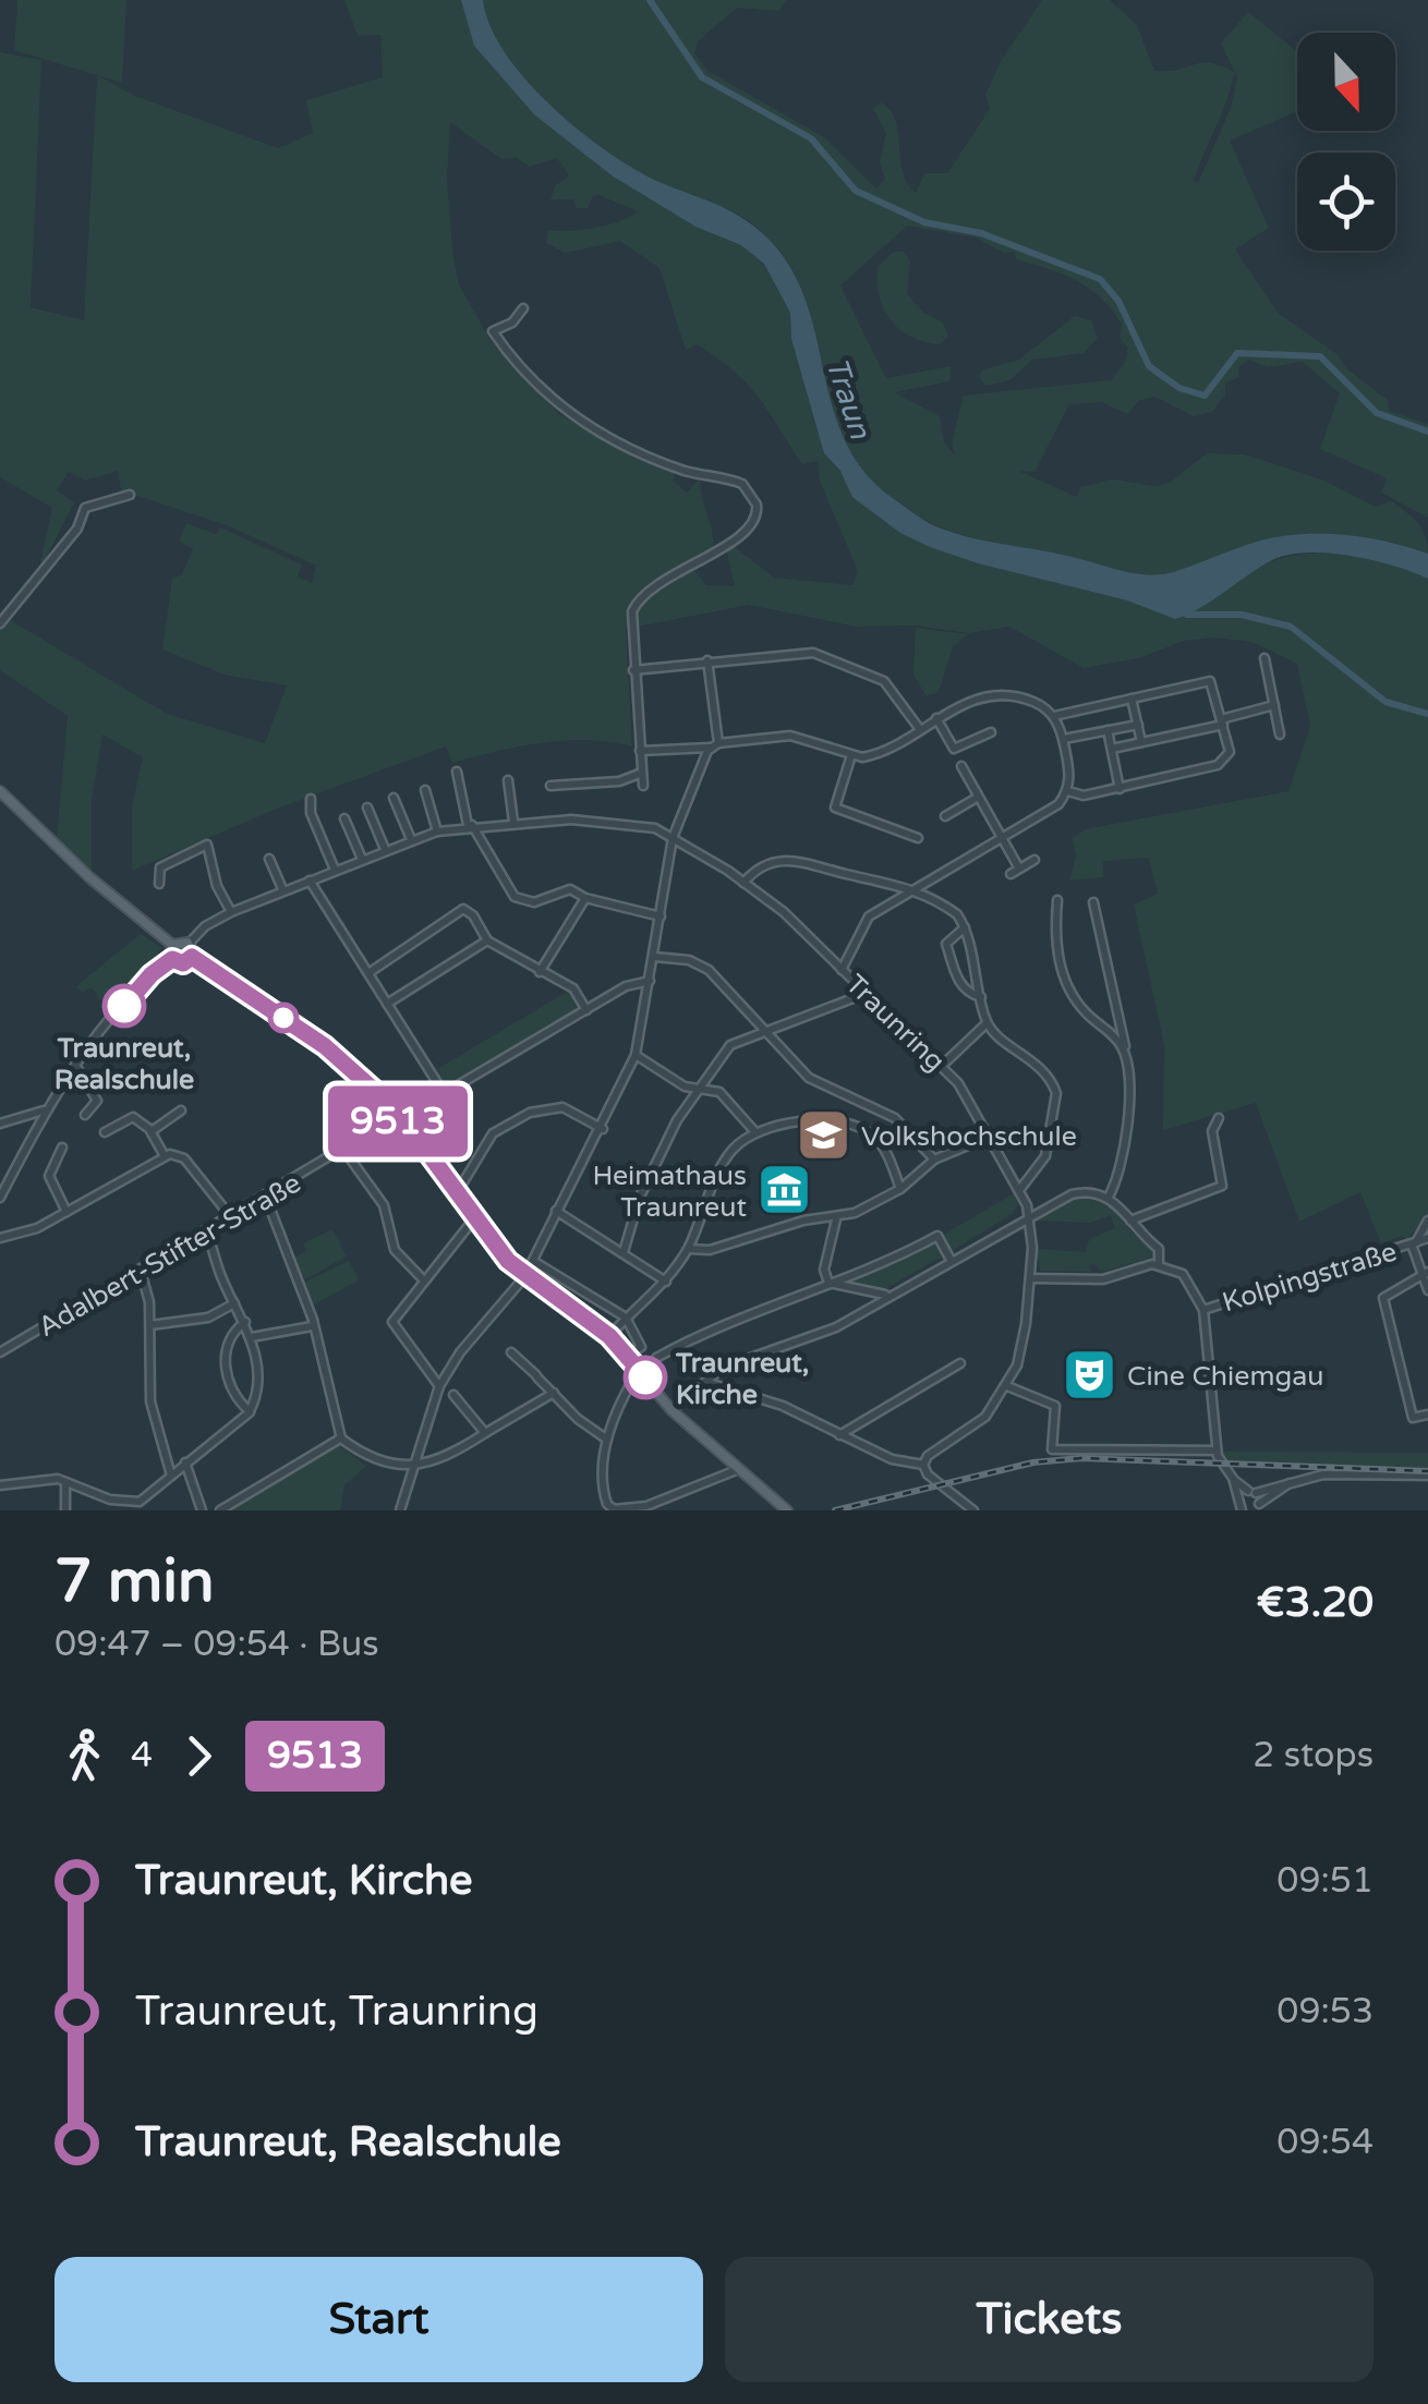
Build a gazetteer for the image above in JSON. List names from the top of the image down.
{
  "streets": {
    "street": ["Traunring", "Adalbert-Stifter-Straße", "Kolpingstraße"]
  },
  "water": ["Traun"],
  "places": {
    "other": ["Traunreut, Realschule", "Traunreut, Kirche"],
    "school or university": ["Volkshochschule"],
    "museum": ["Heimathaus Traunreut"],
    "theatre": ["Cine Chiemgau"]
  },
  "lines": ["bus line 9513"],
  "north": "bottom",
  "page": {
    "on_map": "9513",
    "heading": ["7 min", "09:47 – 09:54 · Bus", "€3.20"],
    "legs": ["4", "9513", "2 stops"],
    "list": [
      {
        "name": "Traunreut, Kirche",
        "value": "09:51"
      },
      {
        "name": "Traunreut, Traunring",
        "value": "09:53"
      },
      {
        "name": "Traunreut, Realschule",
        "value": "09:54"
      }
    ],
    "buttons": ["Start", "Tickets"]
  }
}
